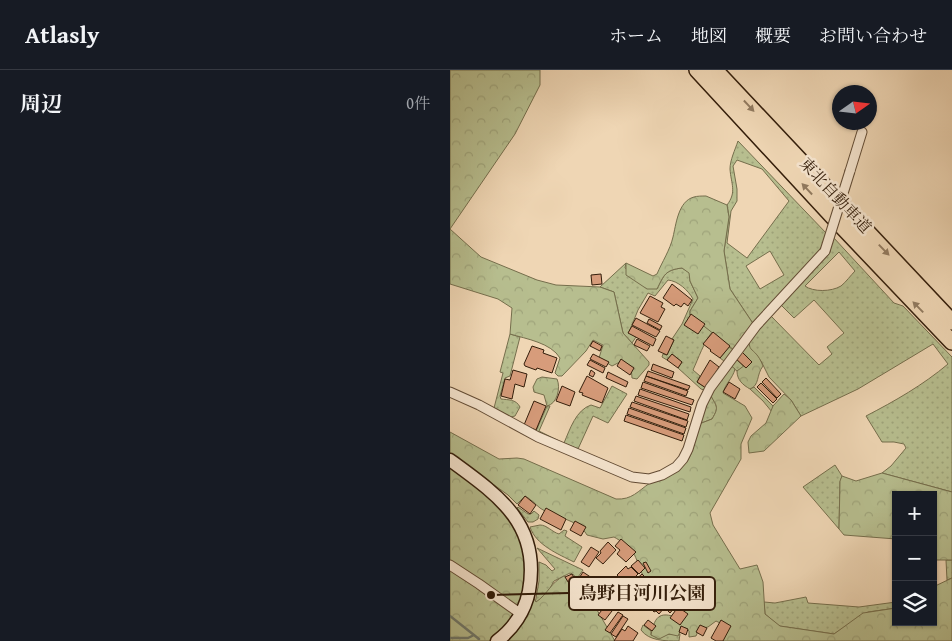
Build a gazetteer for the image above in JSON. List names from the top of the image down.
{
  "streets": {
    "highway": ["東北自動車道"]
  },
  "places": ["鳥野目河川公園"],
  "north": "right",
  "page": {
    "header": "Atlasly",
    "nav": [
      "ホーム",
      "地図",
      "概要",
      "お問い合わせ"
    ],
    "heading": ["周辺", "0件"],
    "map_buttons": ["+", "−"]
  }
}
